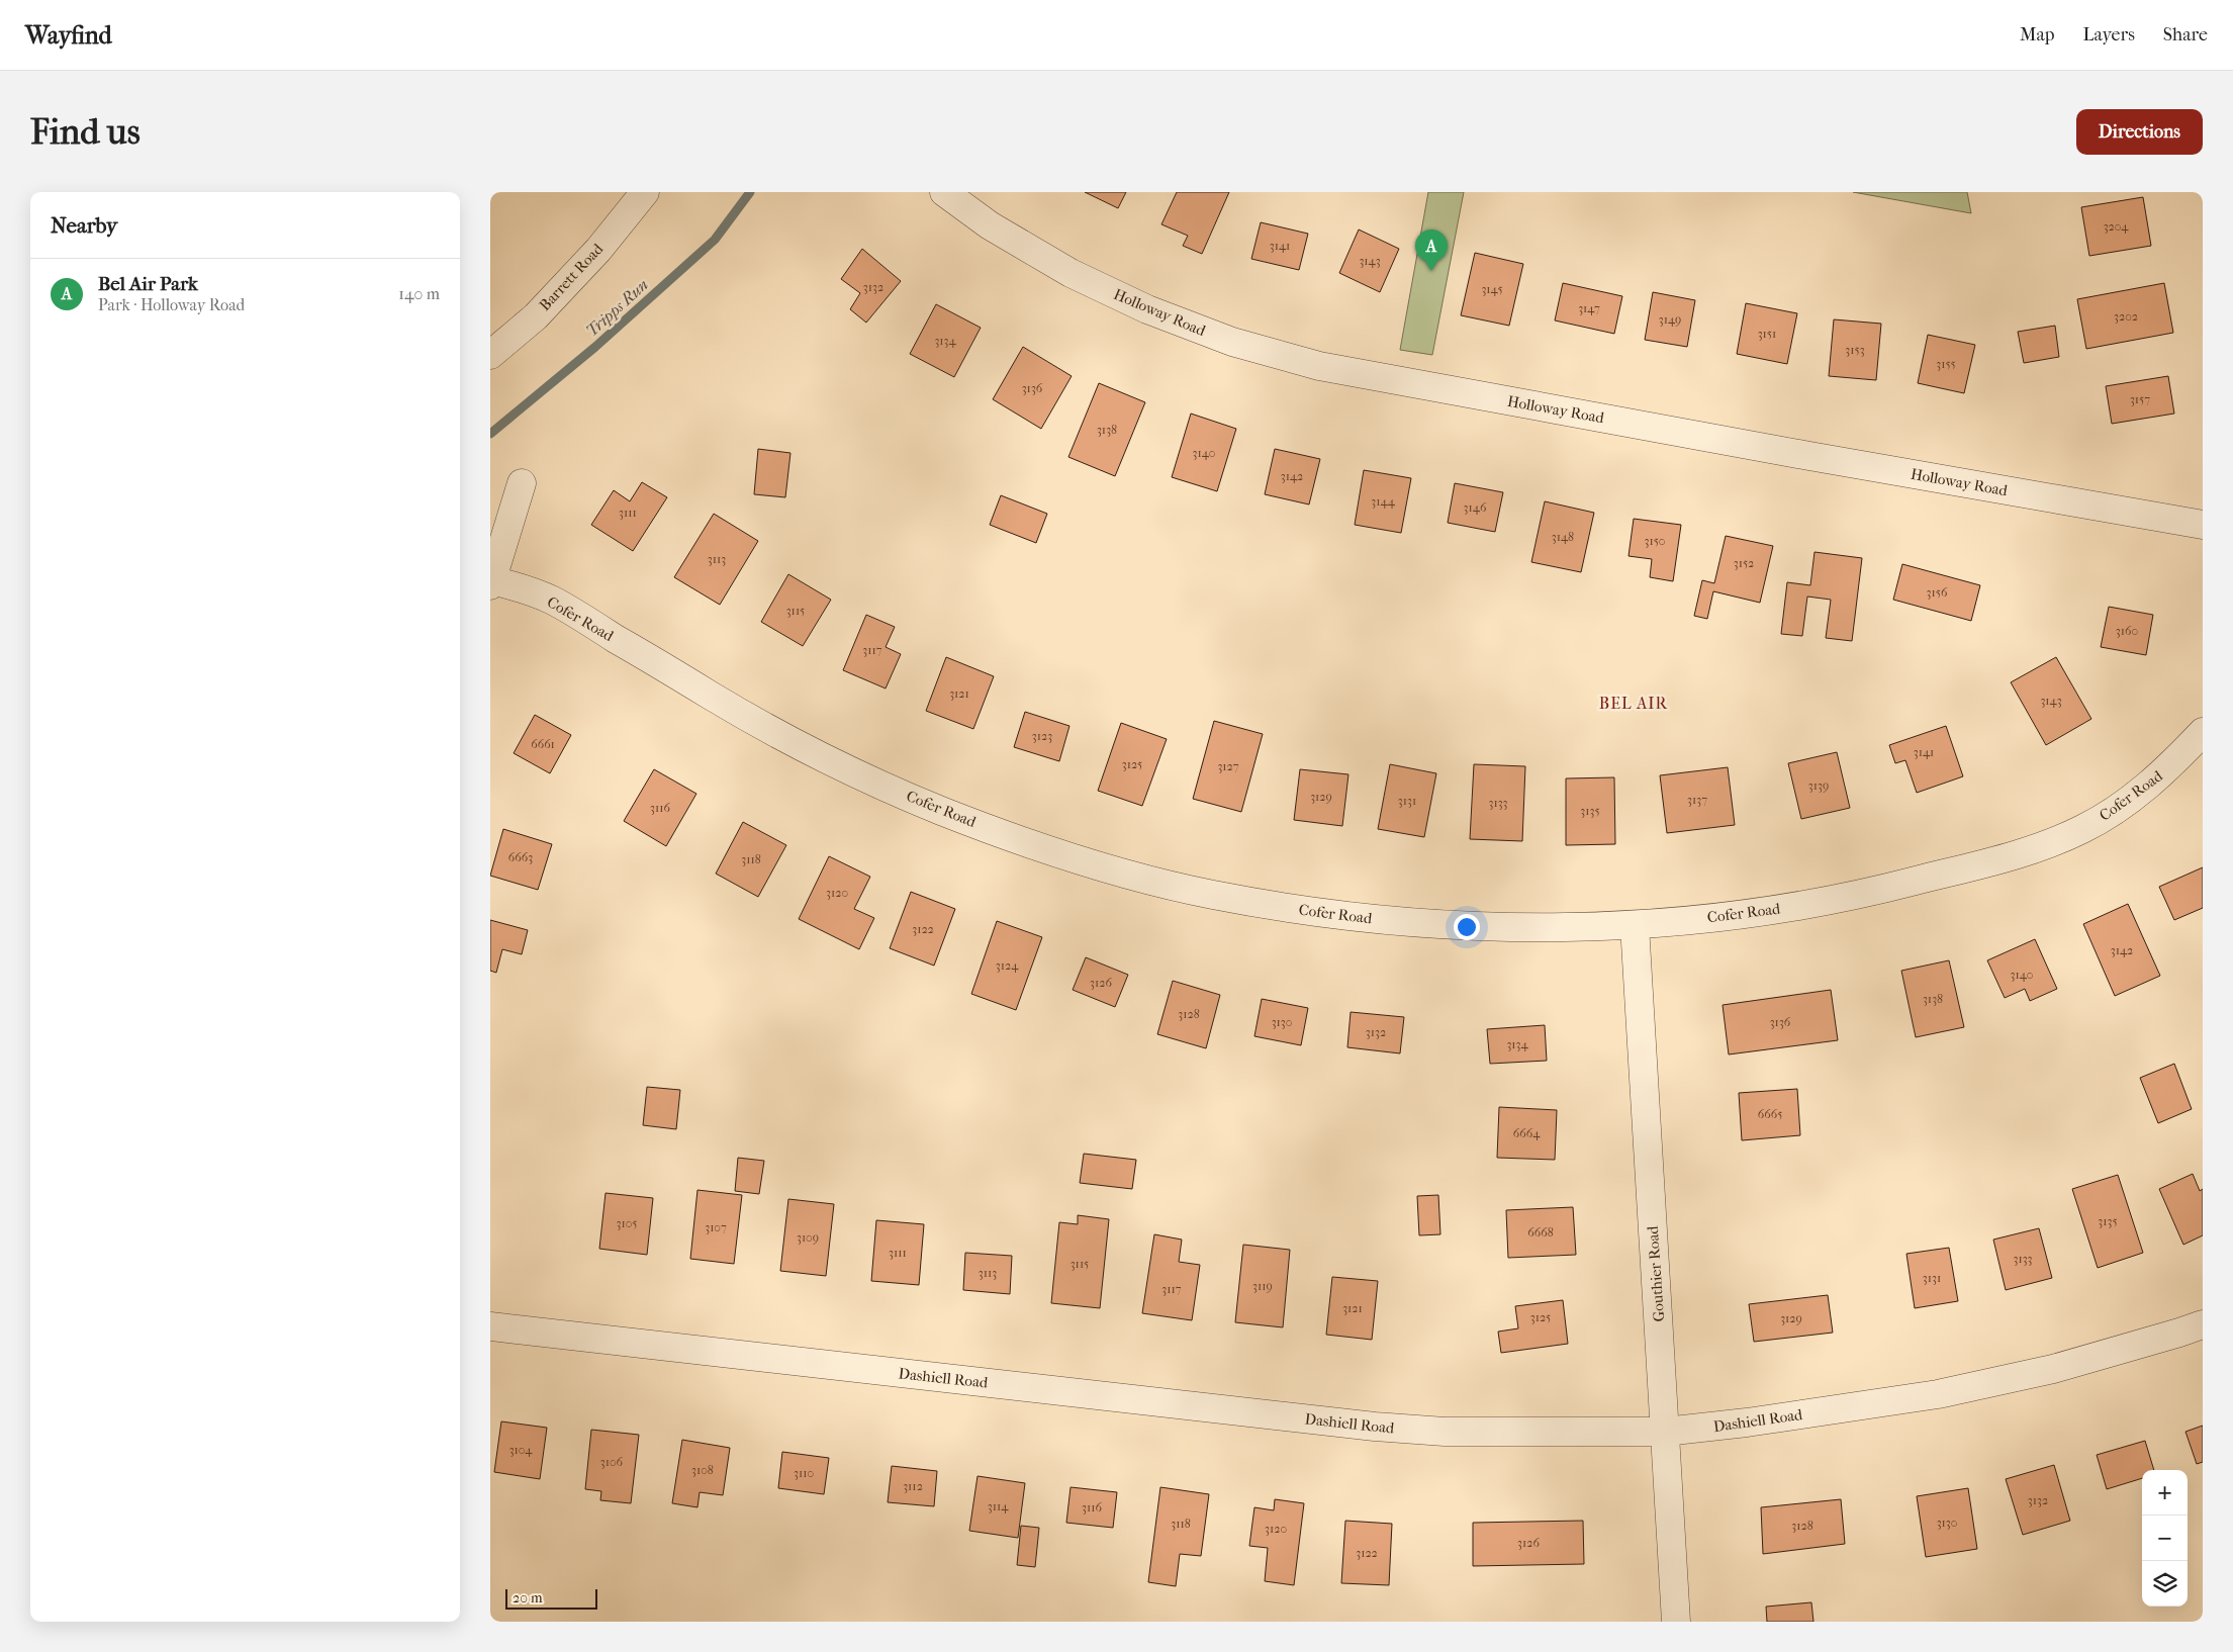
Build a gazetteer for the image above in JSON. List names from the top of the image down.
{
  "streets": {
    "street": [
      "Barrett Road",
      "Holloway Road",
      "Cofer Road",
      "Gouthier Road",
      "Dashiell Road"
    ]
  },
  "crossings": [
    ["Cofer Road", "Gouthier Road"],
    ["Gouthier Road", "Dashiell Road"]
  ],
  "districts": ["BEL AIR"],
  "water": ["Tripps Run"],
  "house_numbers": [
    "3204",
    "3141",
    "3143",
    "3132",
    "3145",
    "3147",
    "3202",
    "3149",
    "3151",
    "3134",
    "3153",
    "3155",
    "3136",
    "3157",
    "3138",
    "3140",
    "3142",
    "3144",
    "3146",
    "3111",
    "3148",
    "3150",
    "3113",
    "3152",
    "3156",
    "3115",
    "3160",
    "3117",
    "3121",
    "3143",
    "3123",
    "6661",
    "3141",
    "3125",
    "3127",
    "3139",
    "3129",
    "3137",
    "3131",
    "3133",
    "3116",
    "3135",
    "6663",
    "3118",
    "3120",
    "3122",
    "3142",
    "3124",
    "3140",
    "3126",
    "3138",
    "3128",
    "3130",
    "3136",
    "3132",
    "3134",
    "6665",
    "6664",
    "3135",
    "3105",
    "3107",
    "6668",
    "3109",
    "3111",
    "3133",
    "3115",
    "3113",
    "3131",
    "3119",
    "3117",
    "3121",
    "3125",
    "3129",
    "3104",
    "3106",
    "3108",
    "3110",
    "3112",
    "3132",
    "3114",
    "3116",
    "3130",
    "3118",
    "3128",
    "3120",
    "3126",
    "3122"
  ],
  "scale_bar": "20 m",
  "page": {
    "header": "Wayfind",
    "nav": ["Map", "Layers", "Share"],
    "buttons": "Directions",
    "title": "Find us",
    "heading": "Nearby",
    "pins": "A",
    "list": [
      {
        "mark": "A",
        "name": "Bel Air Park",
        "note": "Park · Holloway Road",
        "value": "140 m"
      }
    ],
    "map_buttons": ["+", "−"],
    "scale": "20 m"
  }
}
